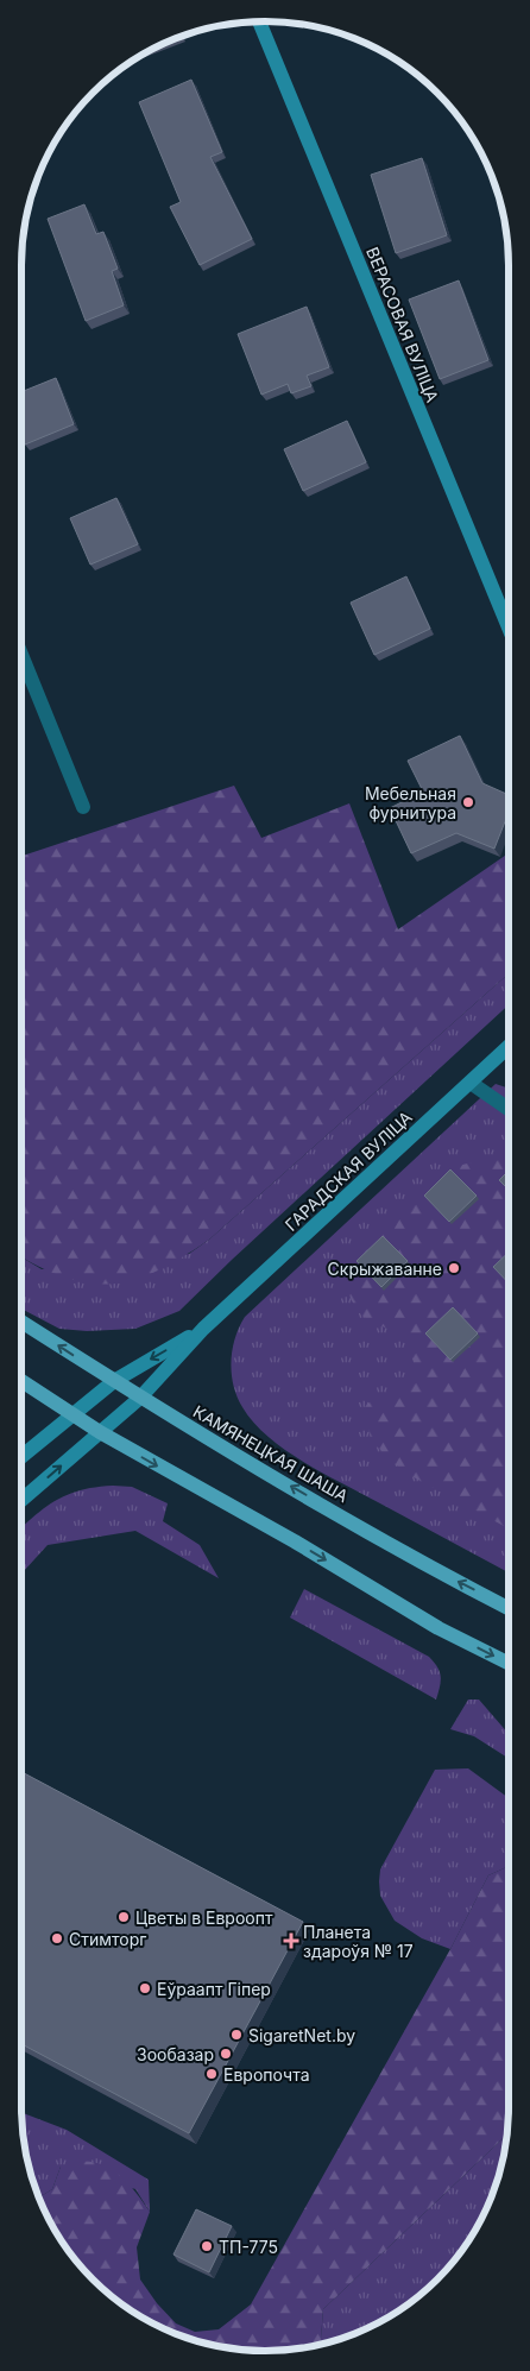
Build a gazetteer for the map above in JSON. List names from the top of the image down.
{
  "streets": {
    "main road": ["ВЕРАСОВАЯ ВУЛІЦА", "ГАРАДСКАЯ ВУЛІЦА", "КАМЯНЕЦКАЯ ШАША"]
  },
  "crossings": [
    ["ГАРАДСКАЯ ВУЛІЦА", "КАМЯНЕЦКАЯ ШАША"]
  ],
  "places": {
    "other": [
      "Мебельная фурнитура",
      "Скрыжаванне",
      "Цветы в Евроопт",
      "Стимторг",
      "Еўраапт Гіпер",
      "SigaretNet.by",
      "Зообазар",
      "Европочта",
      "ТП-775"
    ],
    "health": ["Планета здароўя № 17"]
  }
}
